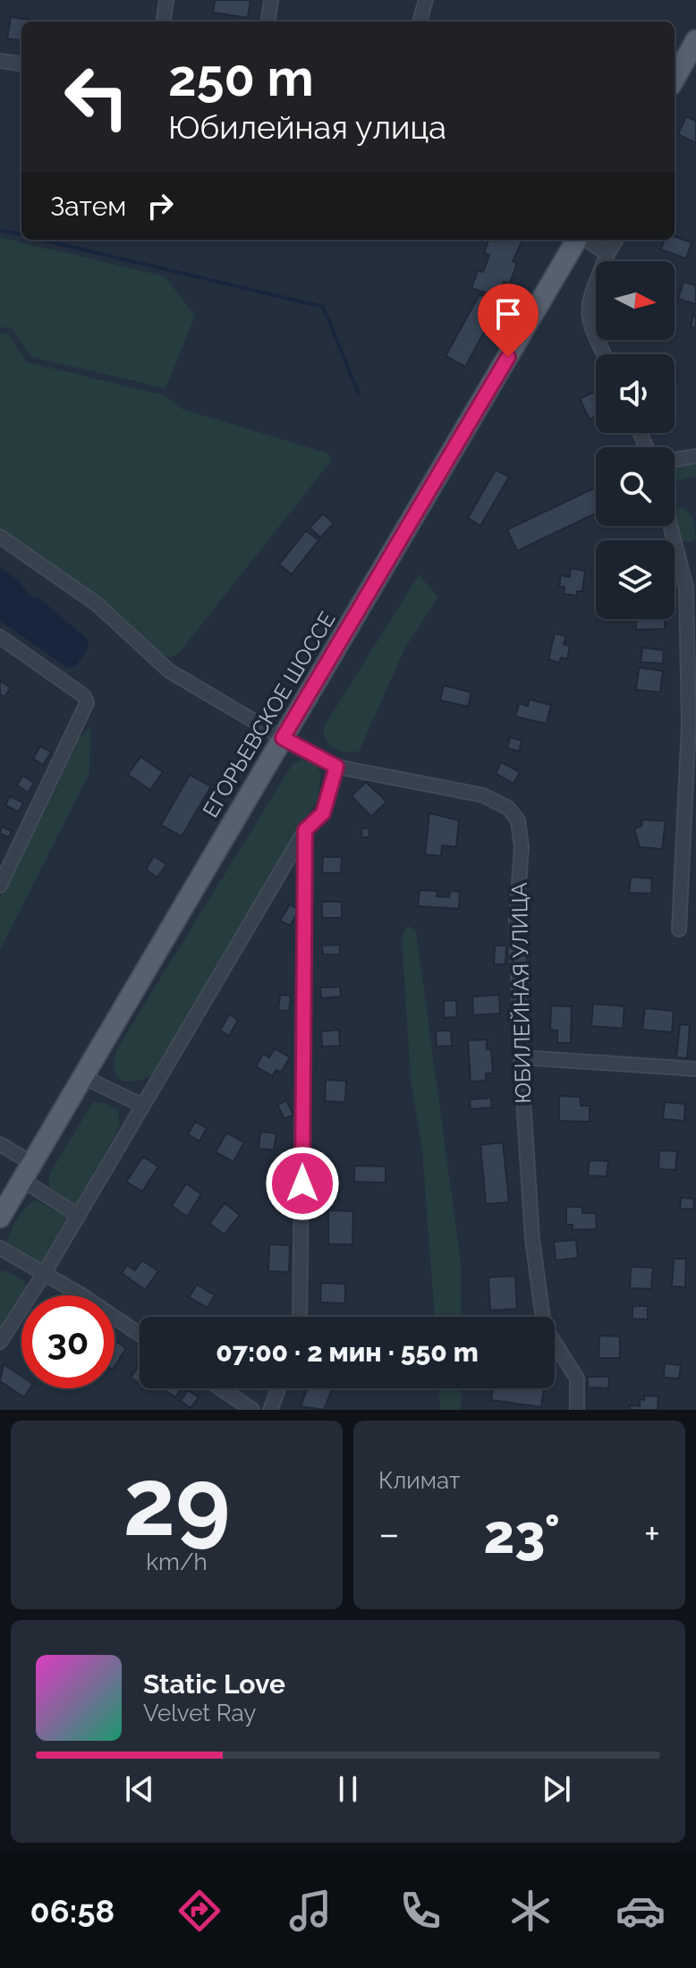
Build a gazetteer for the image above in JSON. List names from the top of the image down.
{
  "streets": {
    "main road": ["ЕГОРЬЕВСКОЕ ШОССЕ"],
    "street": ["ЮБИЛЕЙНАЯ УЛИЦА"]
  },
  "crossings": [
    ["ЕГОРЬЕВСКОЕ ШОССЕ", "ЮБИЛЕЙНАЯ УЛИЦА"]
  ],
  "north": "right",
  "page": {
    "turn": ["250 m", "Юбилейная улица"],
    "then": "Затем",
    "limit": "30",
    "trip": "07:00 · 2 мин · 550 m",
    "tile": [
      ["29", "km/h"],
      "Климат"
    ],
    "heat": ["−", "23°", "+"],
    "song": ["Static Love", "Velvet Ray"],
    "tabs": "06:58"
  }
}
